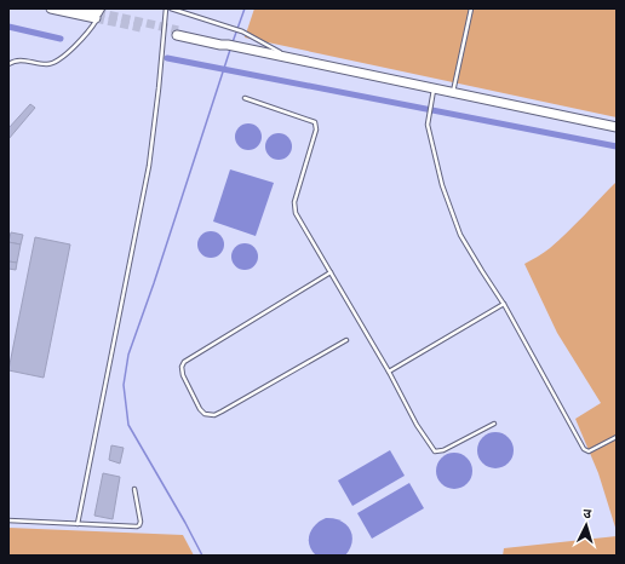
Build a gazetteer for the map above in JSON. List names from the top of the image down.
{
  "north": "top"
}
